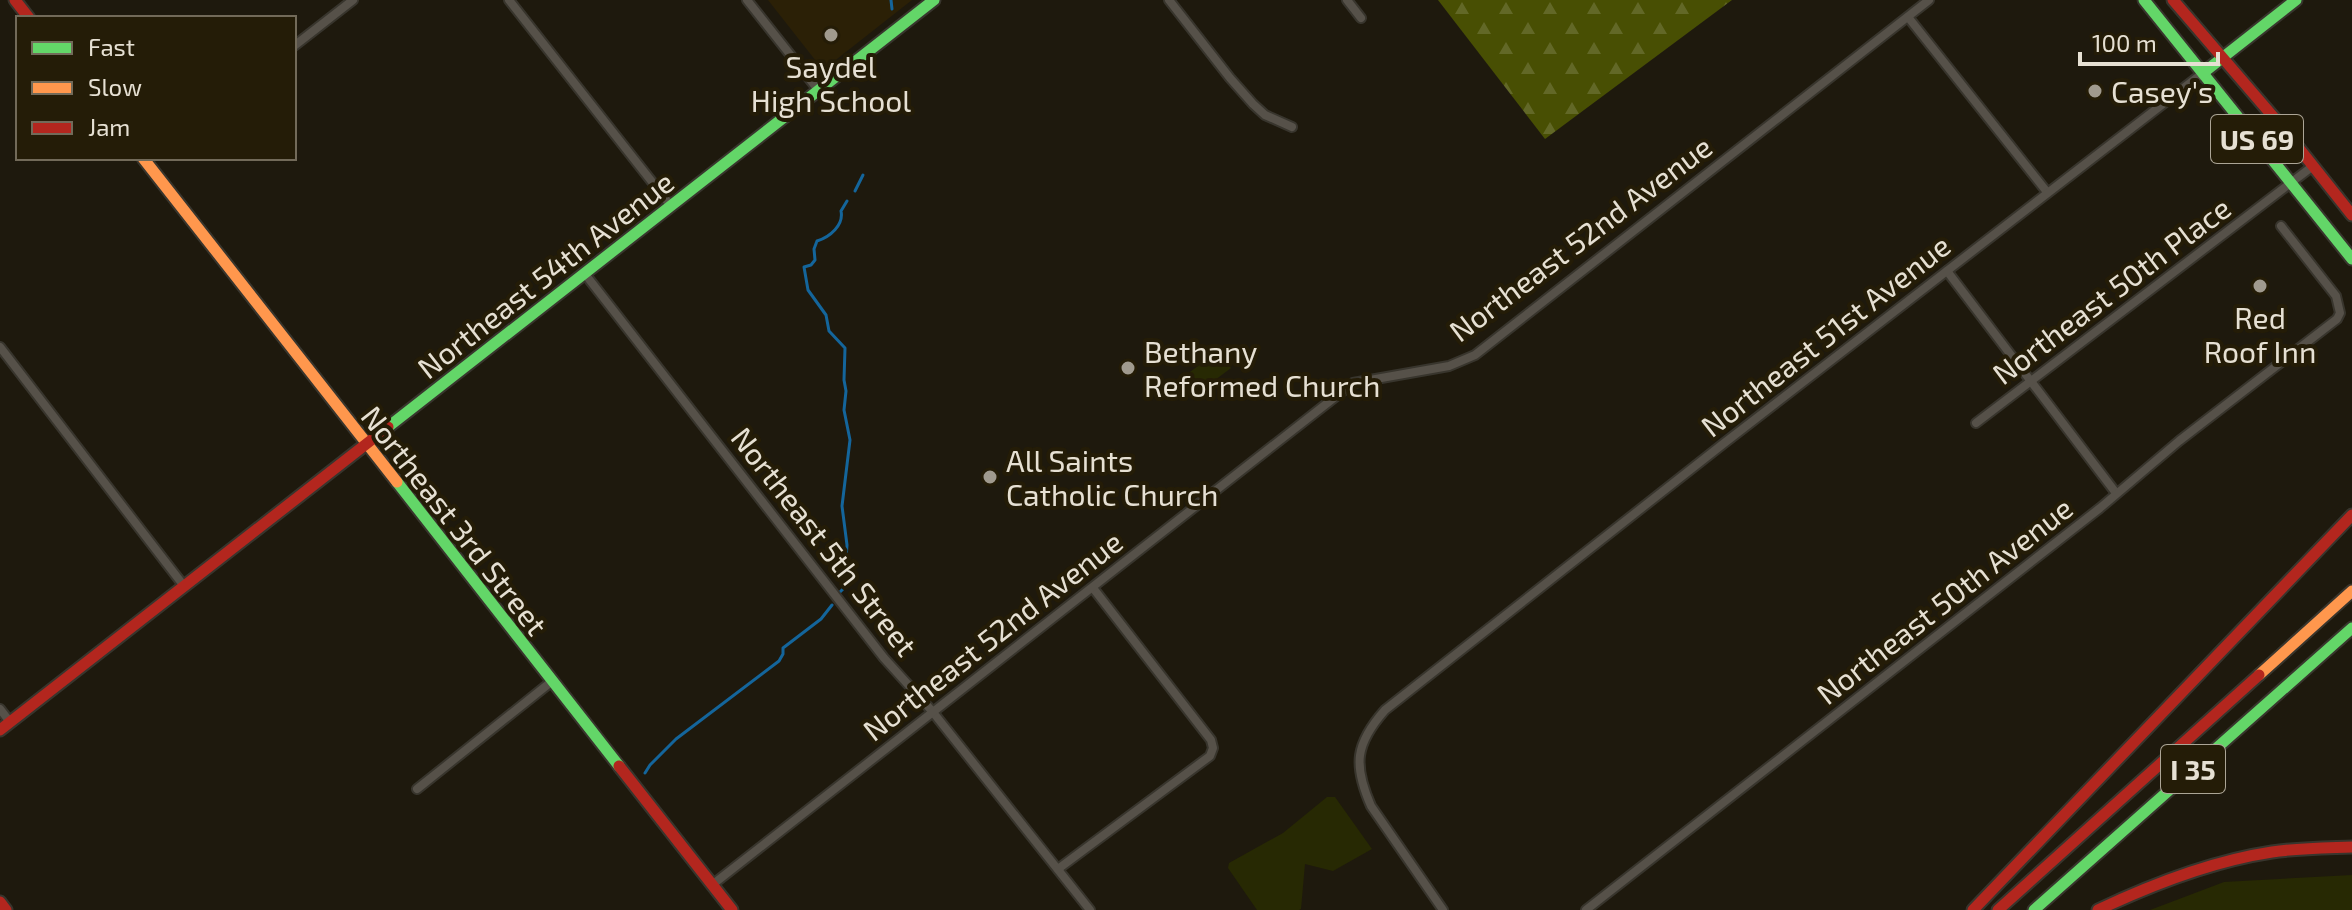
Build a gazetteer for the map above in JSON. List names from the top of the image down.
{
  "streets": {
    "main road": [
      "US 69",
      "Northeast 54th Avenue",
      "Northeast 51st Avenue",
      "Northeast 3rd Street",
      "I 35"
    ],
    "street": [
      "Northeast 52nd Avenue",
      "Northeast 50th Place",
      "Northeast 5th Street",
      "Northeast 50th Avenue"
    ]
  },
  "crossings": [
    ["US 69", "Northeast 50th Place"],
    ["US 69", "Northeast 51st Avenue"],
    ["Northeast 52nd Avenue", "Northeast 3rd Street"],
    ["Northeast 52nd Avenue", "Northeast 5th Street"],
    ["Northeast 54th Avenue", "Northeast 3rd Street"],
    ["Northeast 54th Avenue", "Northeast 5th Street"]
  ],
  "places": [
    "Saydel High School",
    "Casey's",
    "Red Roof Inn",
    "Bethany Reformed Church",
    "All Saints Catholic Church"
  ],
  "legend": ["Fast", "Slow", "Jam"],
  "scale_bar": "100 m"
}
